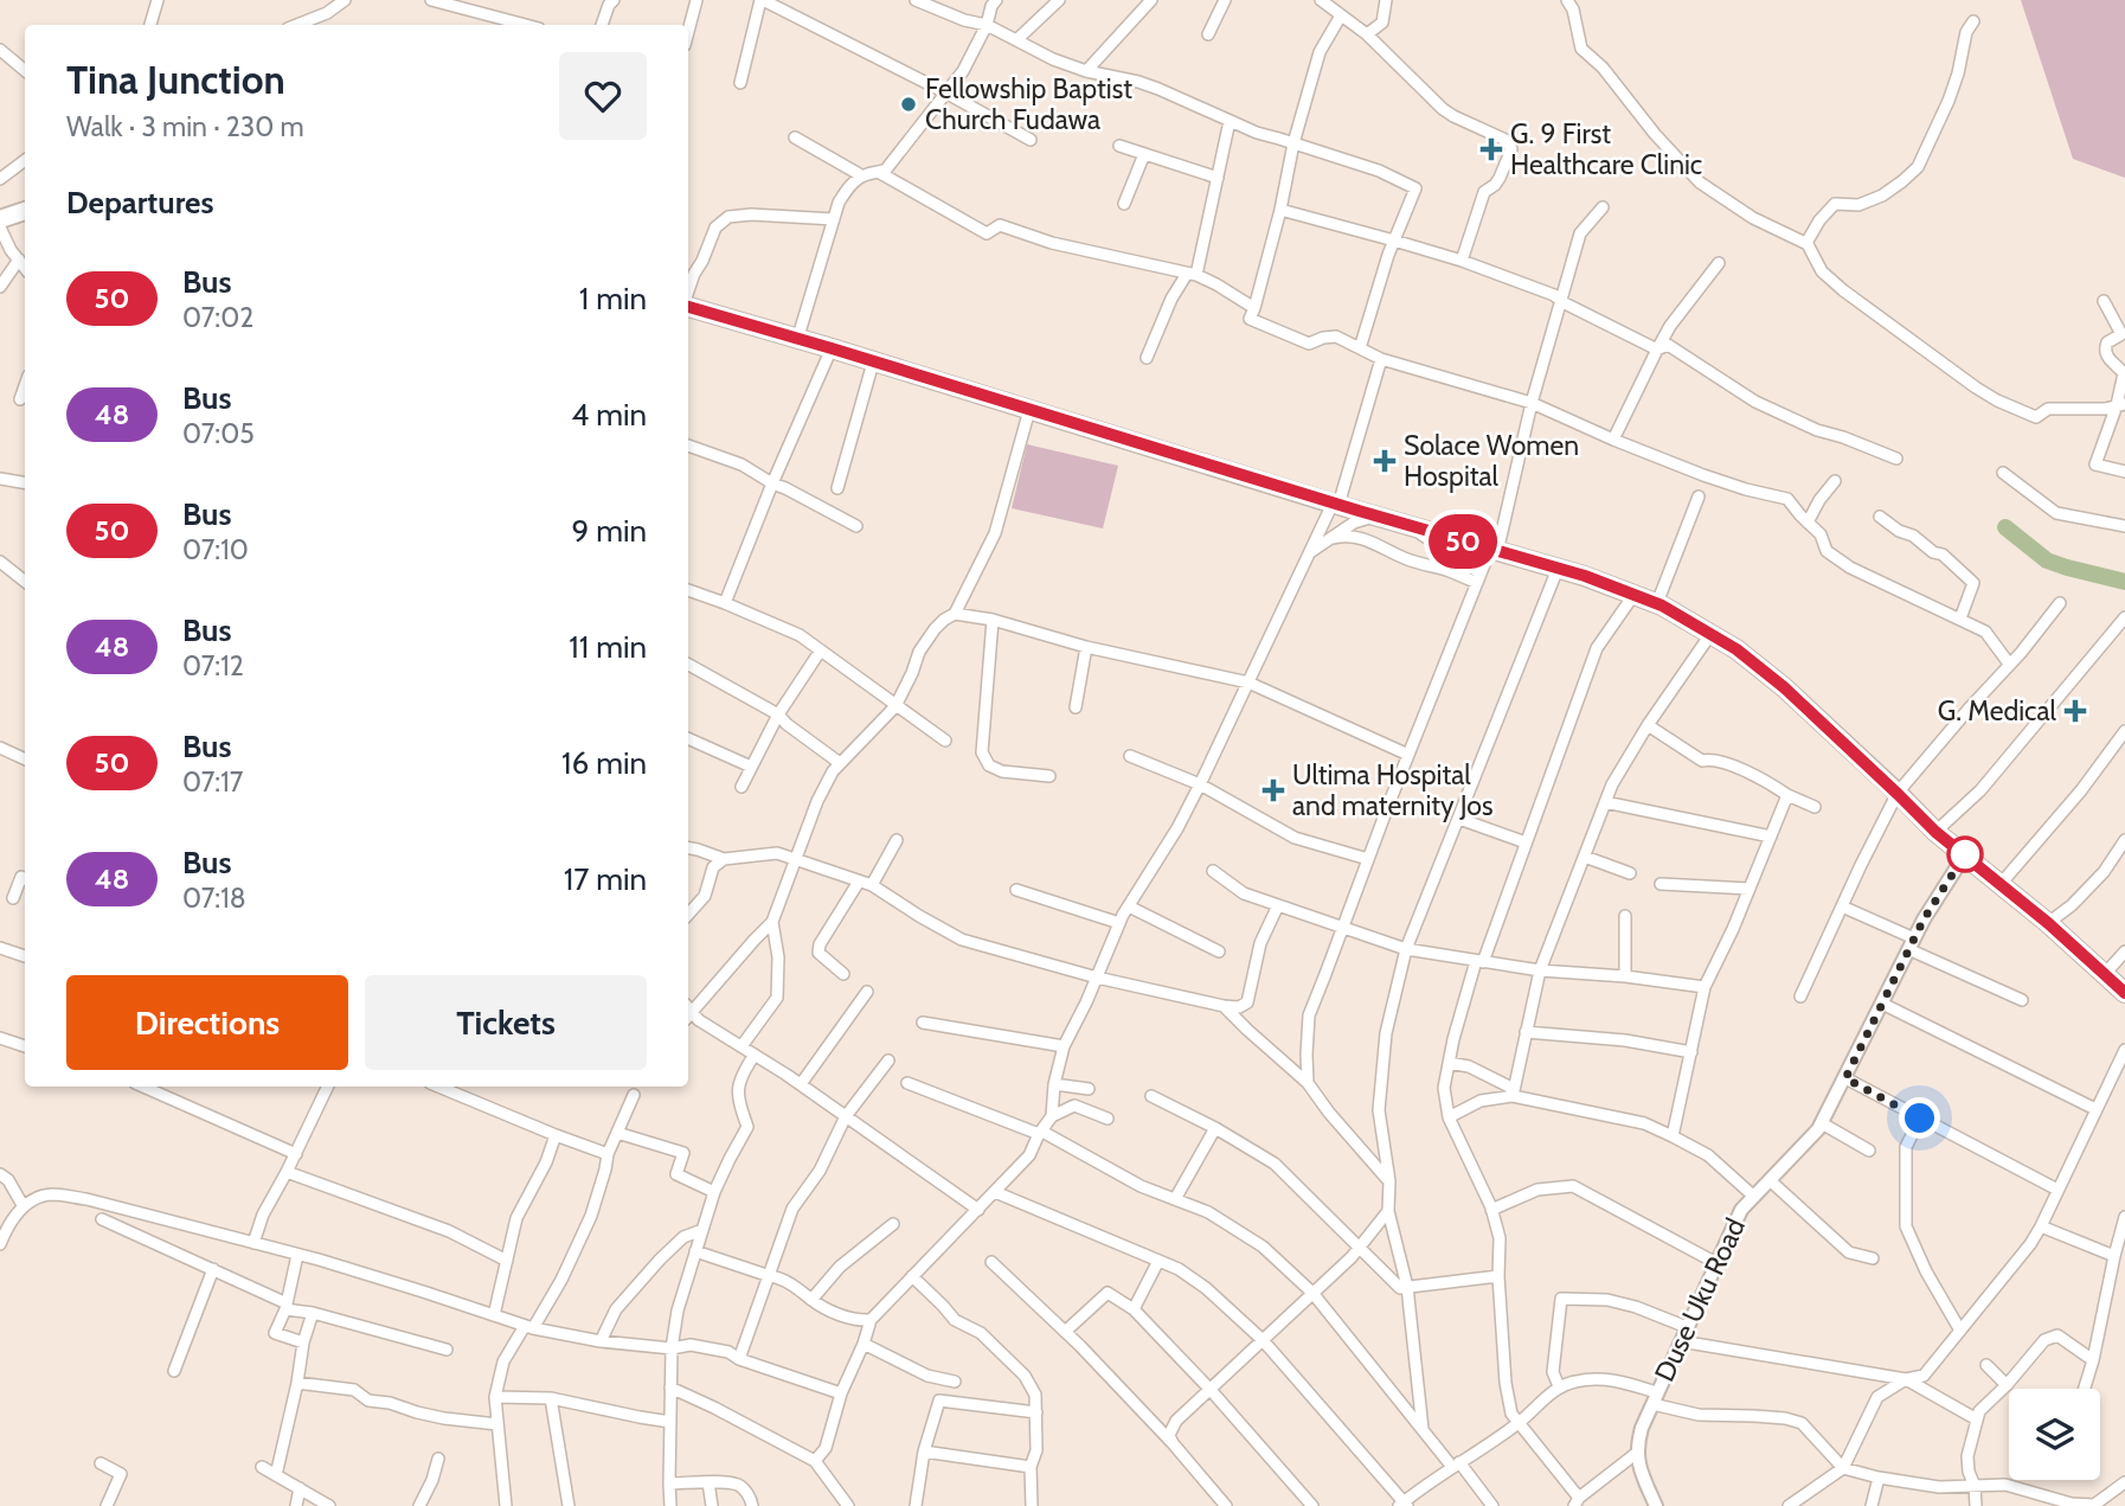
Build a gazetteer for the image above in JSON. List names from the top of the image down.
{
  "streets": {
    "street": ["Duse Uku Road"]
  },
  "places": {
    "other": ["Fellowship Baptist Church Fudawa"],
    "health": [
      "G. 9 First Healthcare Clinic",
      "Solace Women Hospital",
      "G. Medical",
      "Ultima Hospital and maternity Jos"
    ]
  },
  "lines": ["bus line 50"],
  "page": {
    "on_map": "50",
    "heading": [
      ["Tina Junction", "Walk · 3 min · 230 m"],
      "Departures"
    ],
    "list": [
      {
        "mark": "50",
        "name": "Bus",
        "note": "07:02",
        "value": "1 min"
      },
      {
        "mark": "48",
        "name": "Bus",
        "note": "07:05",
        "value": "4 min"
      },
      {
        "mark": "50",
        "name": "Bus",
        "note": "07:10",
        "value": "9 min"
      },
      {
        "mark": "48",
        "name": "Bus",
        "note": "07:12",
        "value": "11 min"
      },
      {
        "mark": "50",
        "name": "Bus",
        "note": "07:17",
        "value": "16 min"
      },
      {
        "mark": "48",
        "name": "Bus",
        "note": "07:18",
        "value": "17 min"
      }
    ],
    "buttons": ["Directions", "Tickets"]
  }
}
